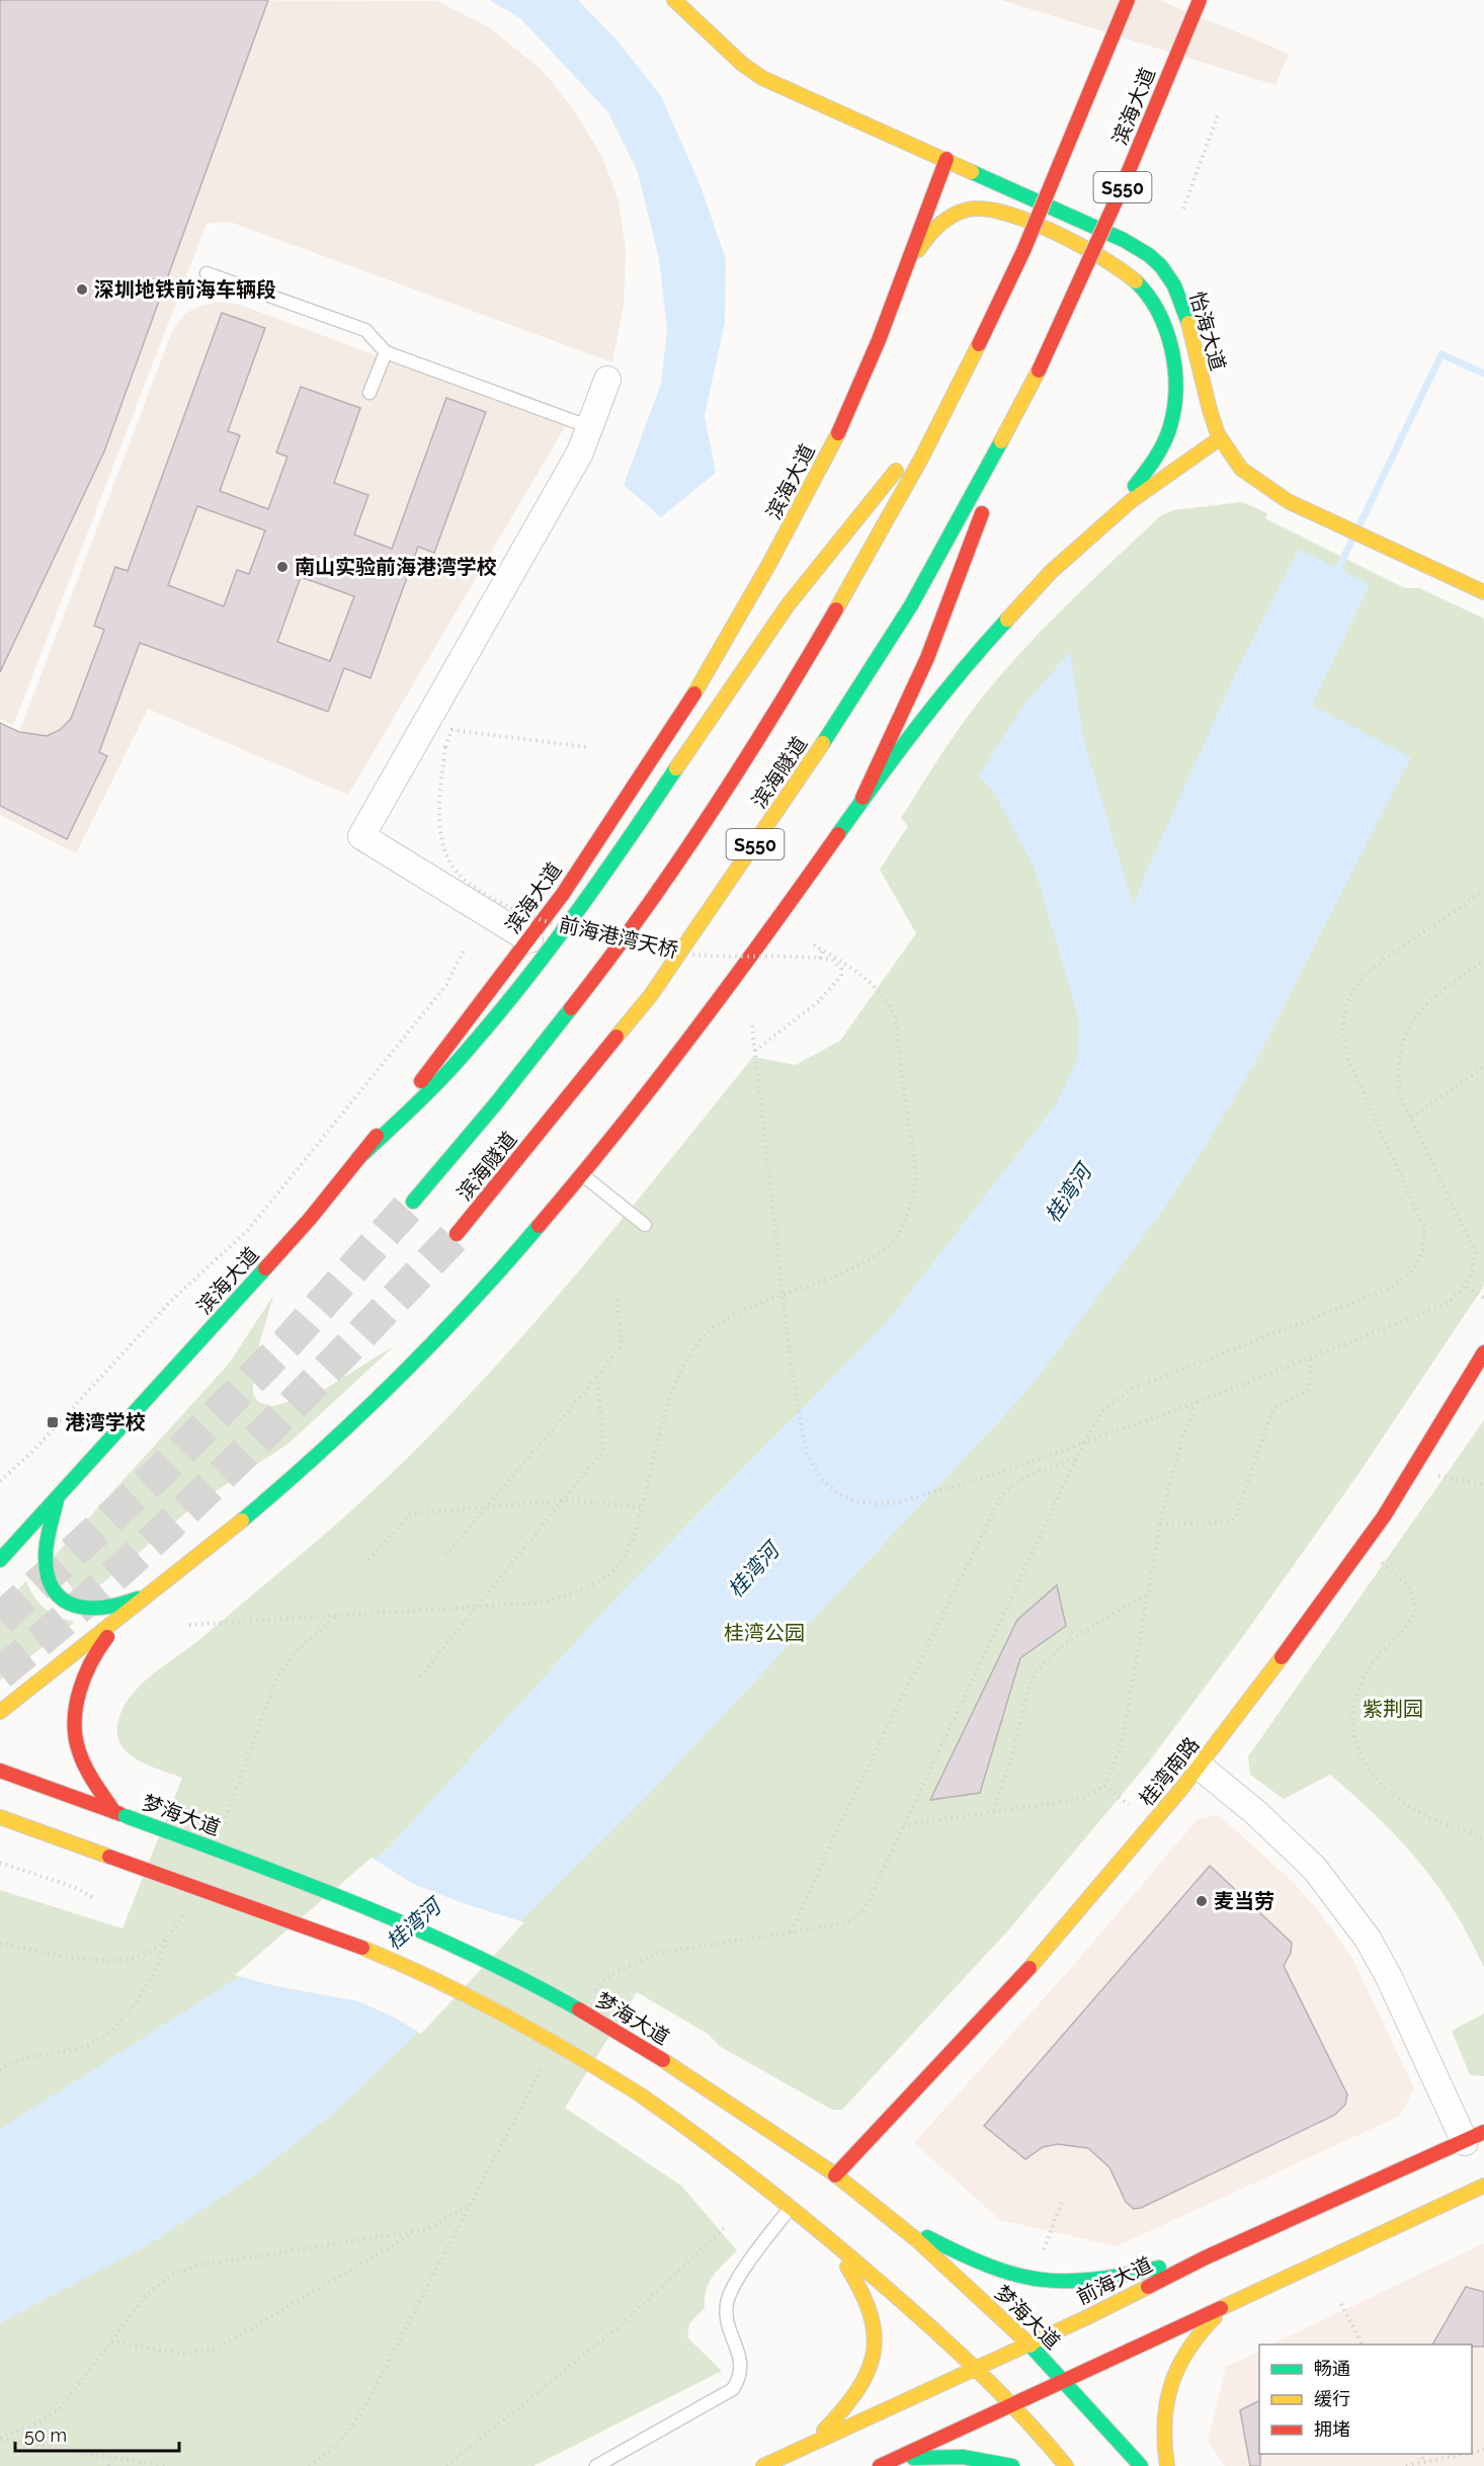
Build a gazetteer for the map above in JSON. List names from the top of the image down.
{
  "streets": {
    "main road": [
      "滨海大道",
      "S550",
      "怡海大道",
      "滨海隧道",
      "桂湾南路",
      "梦海大道",
      "前海大道"
    ],
    "path": ["前海港湾天桥"]
  },
  "crossings": [
    ["滨海大道", "怡海大道"],
    ["滨海大道", "滨海隧道"],
    ["S550", "滨海隧道"],
    ["桂湾南路", "梦海大道"],
    ["梦海大道", "前海大道"]
  ],
  "water": ["桂湾河"],
  "parks": ["桂湾公园", "紫荆园"],
  "places": {
    "other": ["深圳地铁前海车辆段", "南山实验前海港湾学校", "麦当劳"],
    "transit": ["港湾学校"]
  },
  "legend": ["畅通", "缓行", "拥堵"],
  "scale_bar": "50 m"
}
